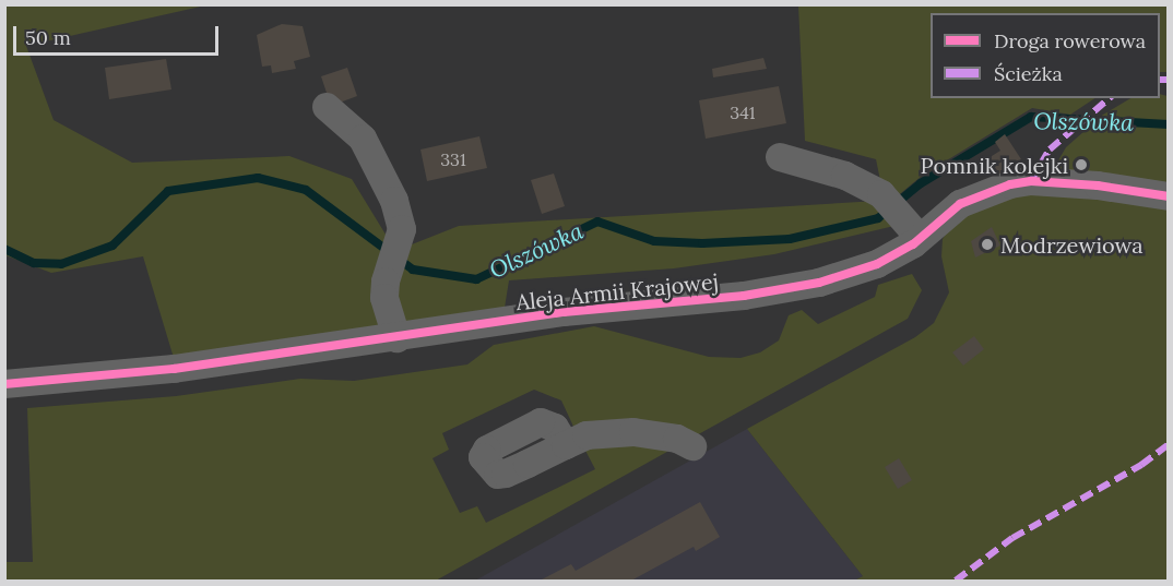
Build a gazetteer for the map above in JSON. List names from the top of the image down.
{
  "streets": {
    "street": ["Aleja Armii Krajowej"]
  },
  "water": ["Olszówka"],
  "places": ["Pomnik kolejki", "Modrzewiowa"],
  "house_numbers": ["341", "331"],
  "legend": ["Droga rowerowa", "Ścieżka"],
  "scale_bar": "50 m"
}
